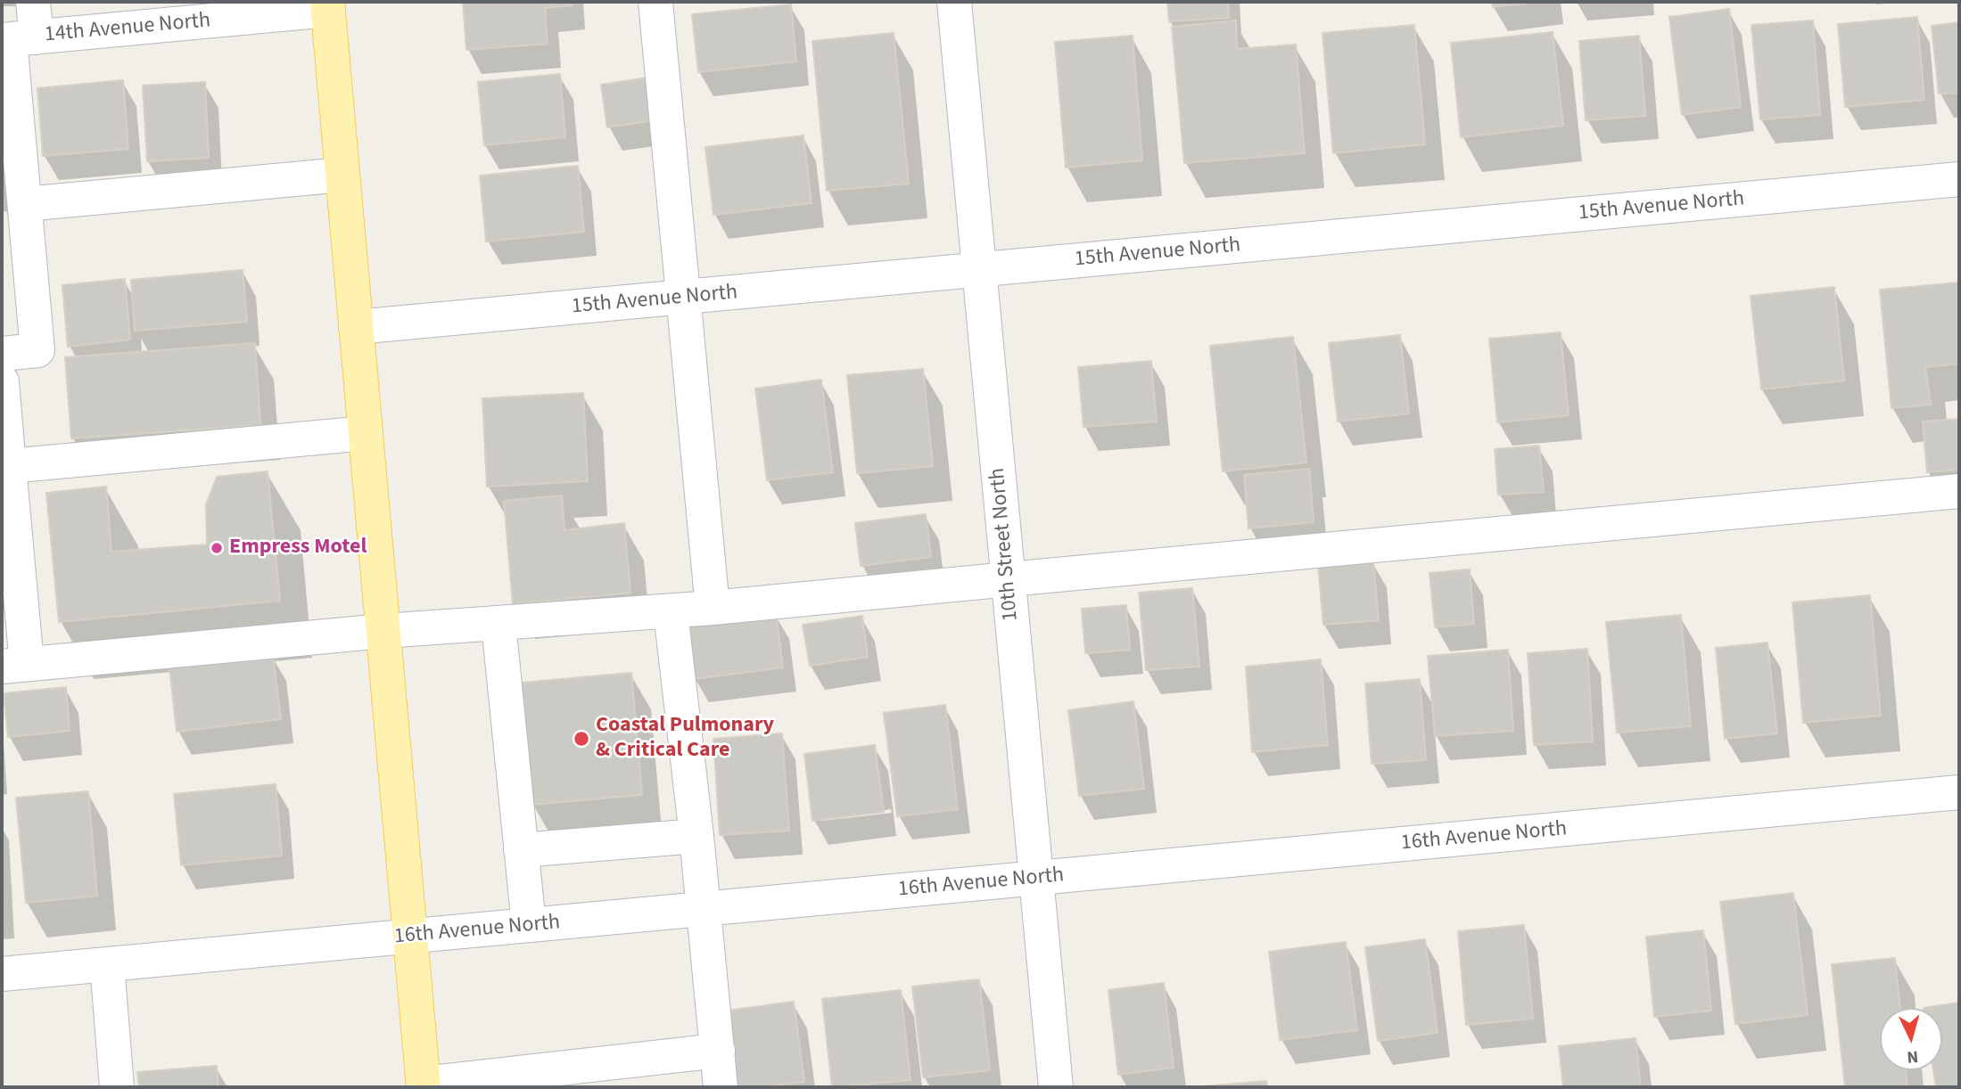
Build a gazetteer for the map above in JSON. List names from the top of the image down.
{
  "streets": {
    "street": [
      "14th Avenue North",
      "15th Avenue North",
      "10th Street North",
      "16th Avenue North"
    ]
  },
  "crossings": [
    ["15th Avenue North", "10th Street North"],
    ["10th Street North", "16th Avenue North"]
  ],
  "places": ["Empress Motel", "Coastal Pulmonary & Critical Care"],
  "north": "bottom"
}
